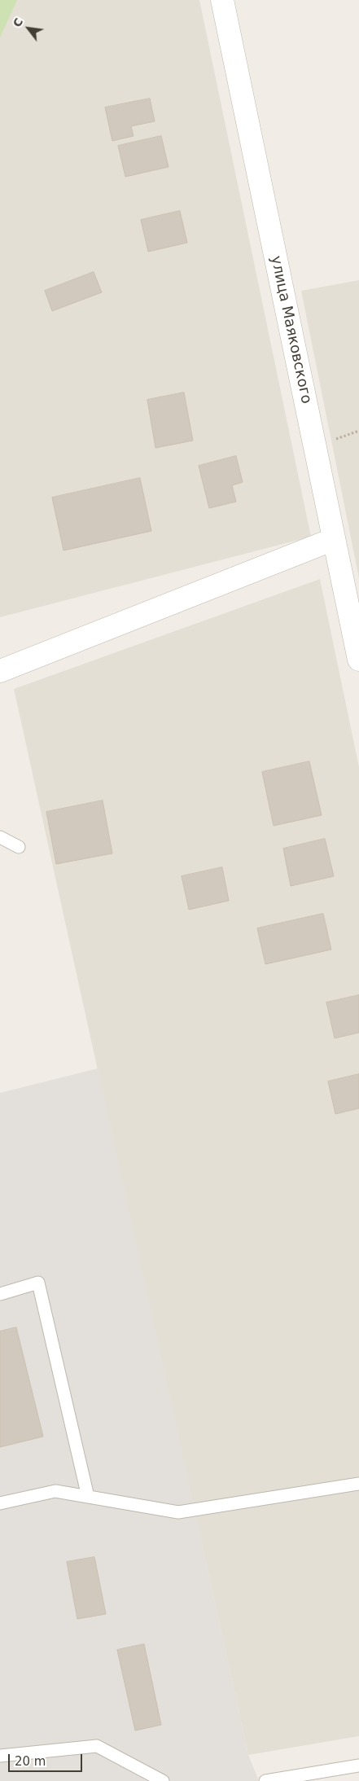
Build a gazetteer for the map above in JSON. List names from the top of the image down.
{
  "streets": {
    "street": ["улица Маяковского"]
  },
  "scale_bar": "20 m",
  "north": "top left"
}
